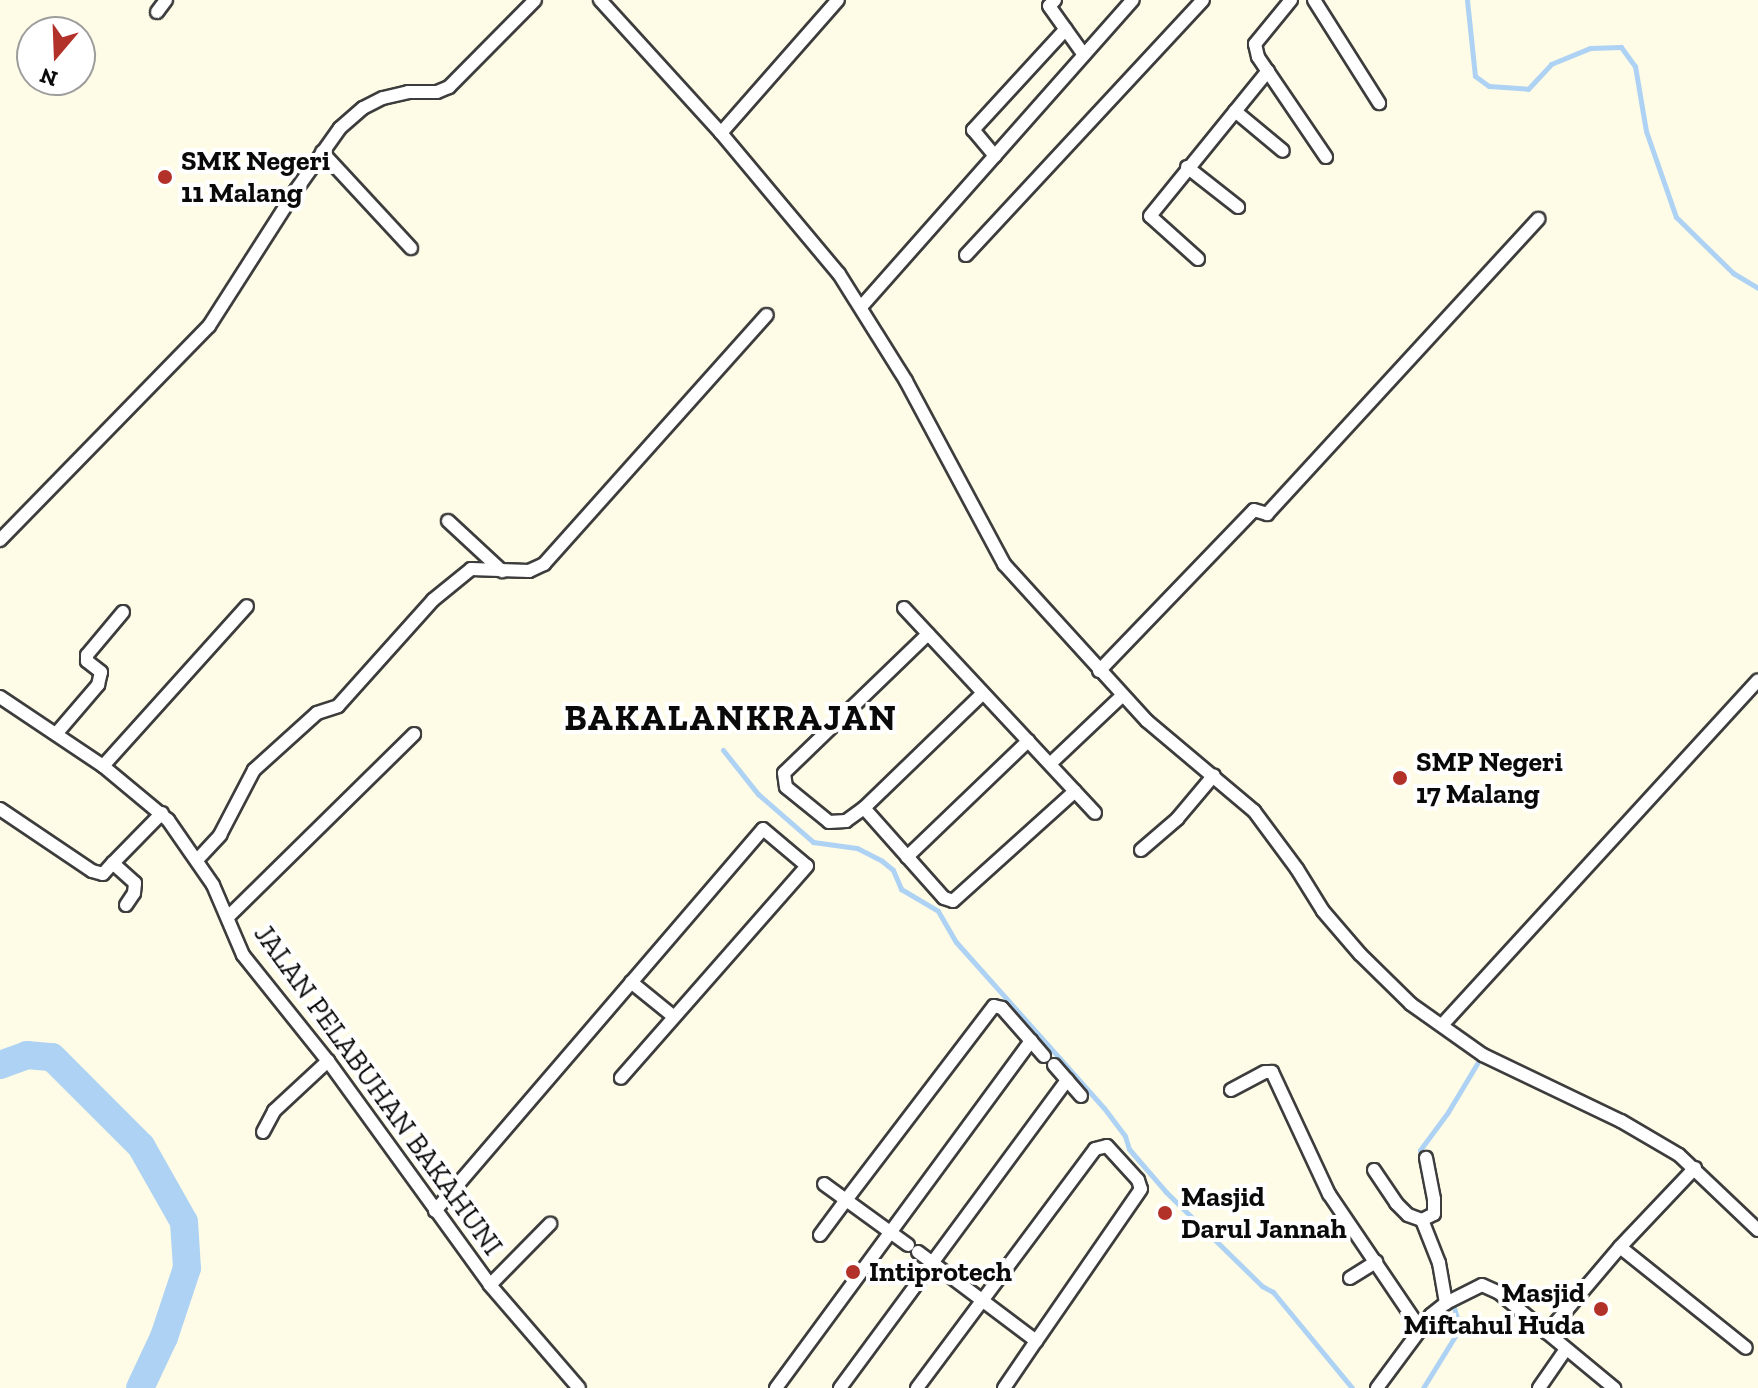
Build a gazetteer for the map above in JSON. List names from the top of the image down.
{
  "streets": {
    "street": ["JALAN PELABUHAN BAKAHUNI"]
  },
  "districts": ["BAKALANKRAJAN"],
  "places": [
    "SMK Negeri 11 Malang",
    "SMP Negeri 17 Malang",
    "Masjid Darul Jannah",
    "Intiprotech",
    "Masjid Miftahul Huda"
  ],
  "north": "bottom"
}
